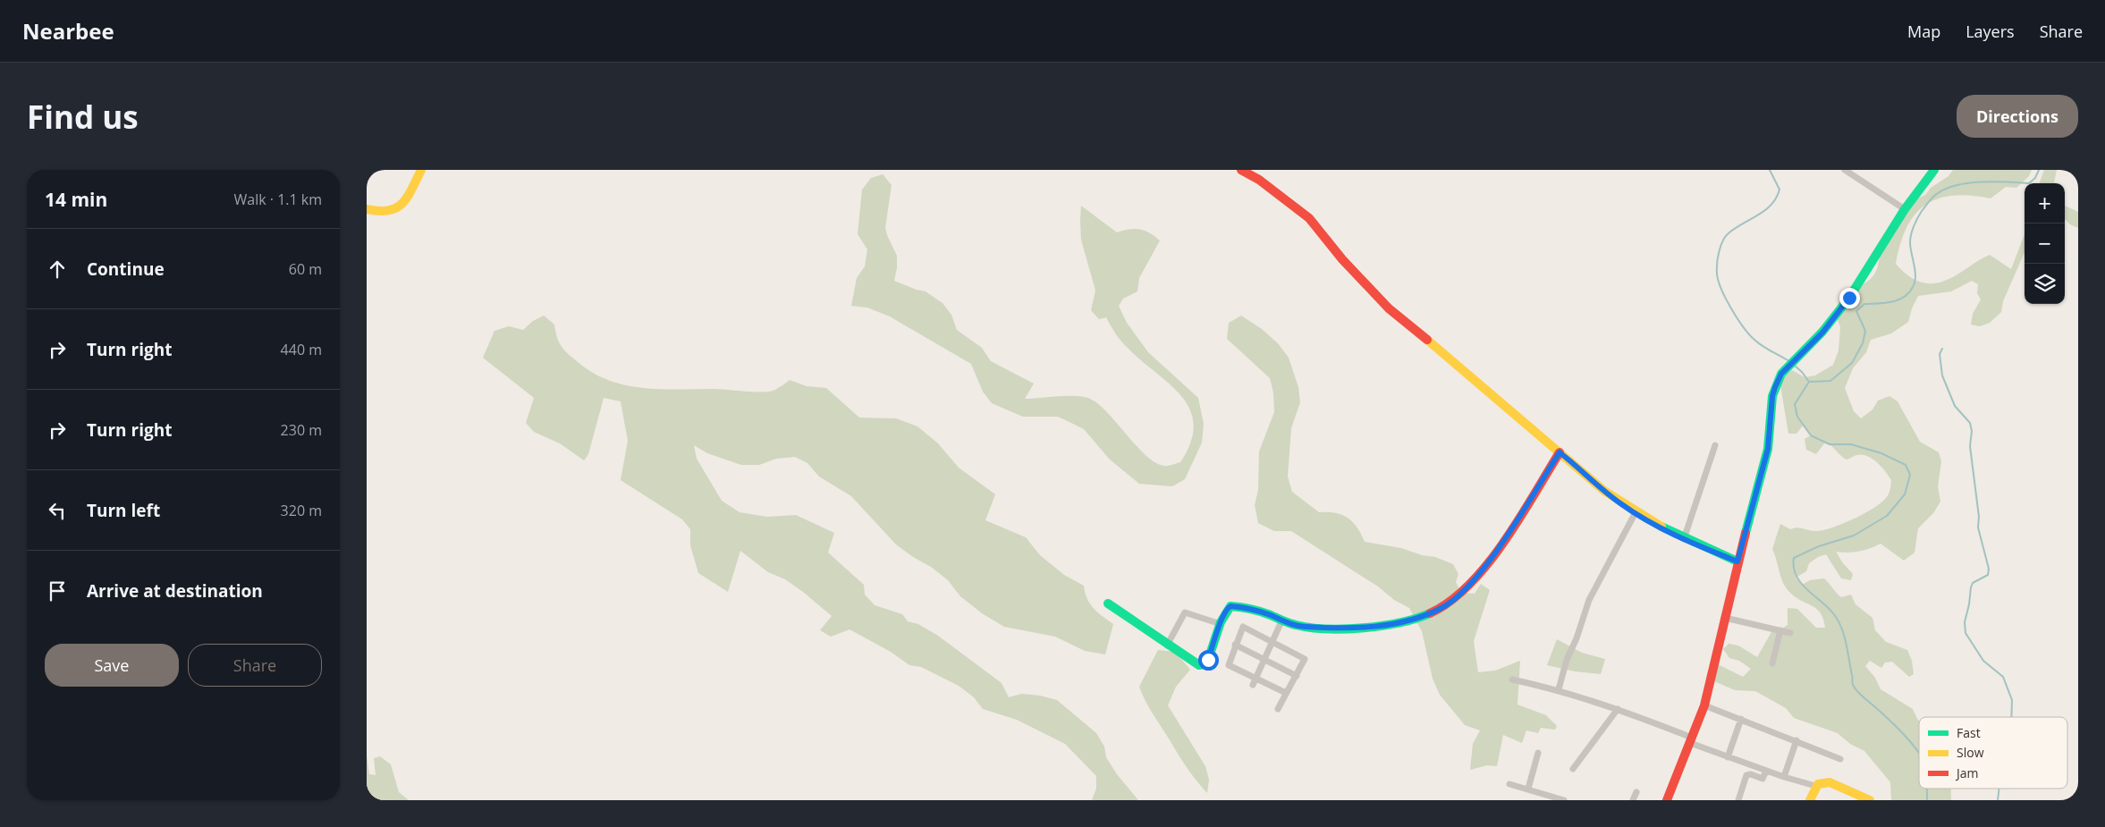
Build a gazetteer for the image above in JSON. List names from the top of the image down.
{
  "legend": ["Fast", "Slow", "Jam"],
  "page": {
    "header": "Nearbee",
    "nav": ["Map", "Layers", "Share"],
    "buttons": [
      "Directions",
      ["Save", "Share"]
    ],
    "title": "Find us",
    "heading": ["14 min", "Walk · 1.1 km"],
    "map_buttons": ["+", "−"],
    "list": [
      ["Continue", "60 m"],
      ["Turn right", "440 m"],
      ["Turn right", "230 m"],
      ["Turn left", "320 m"],
      "Arrive at destination"
    ]
  }
}
